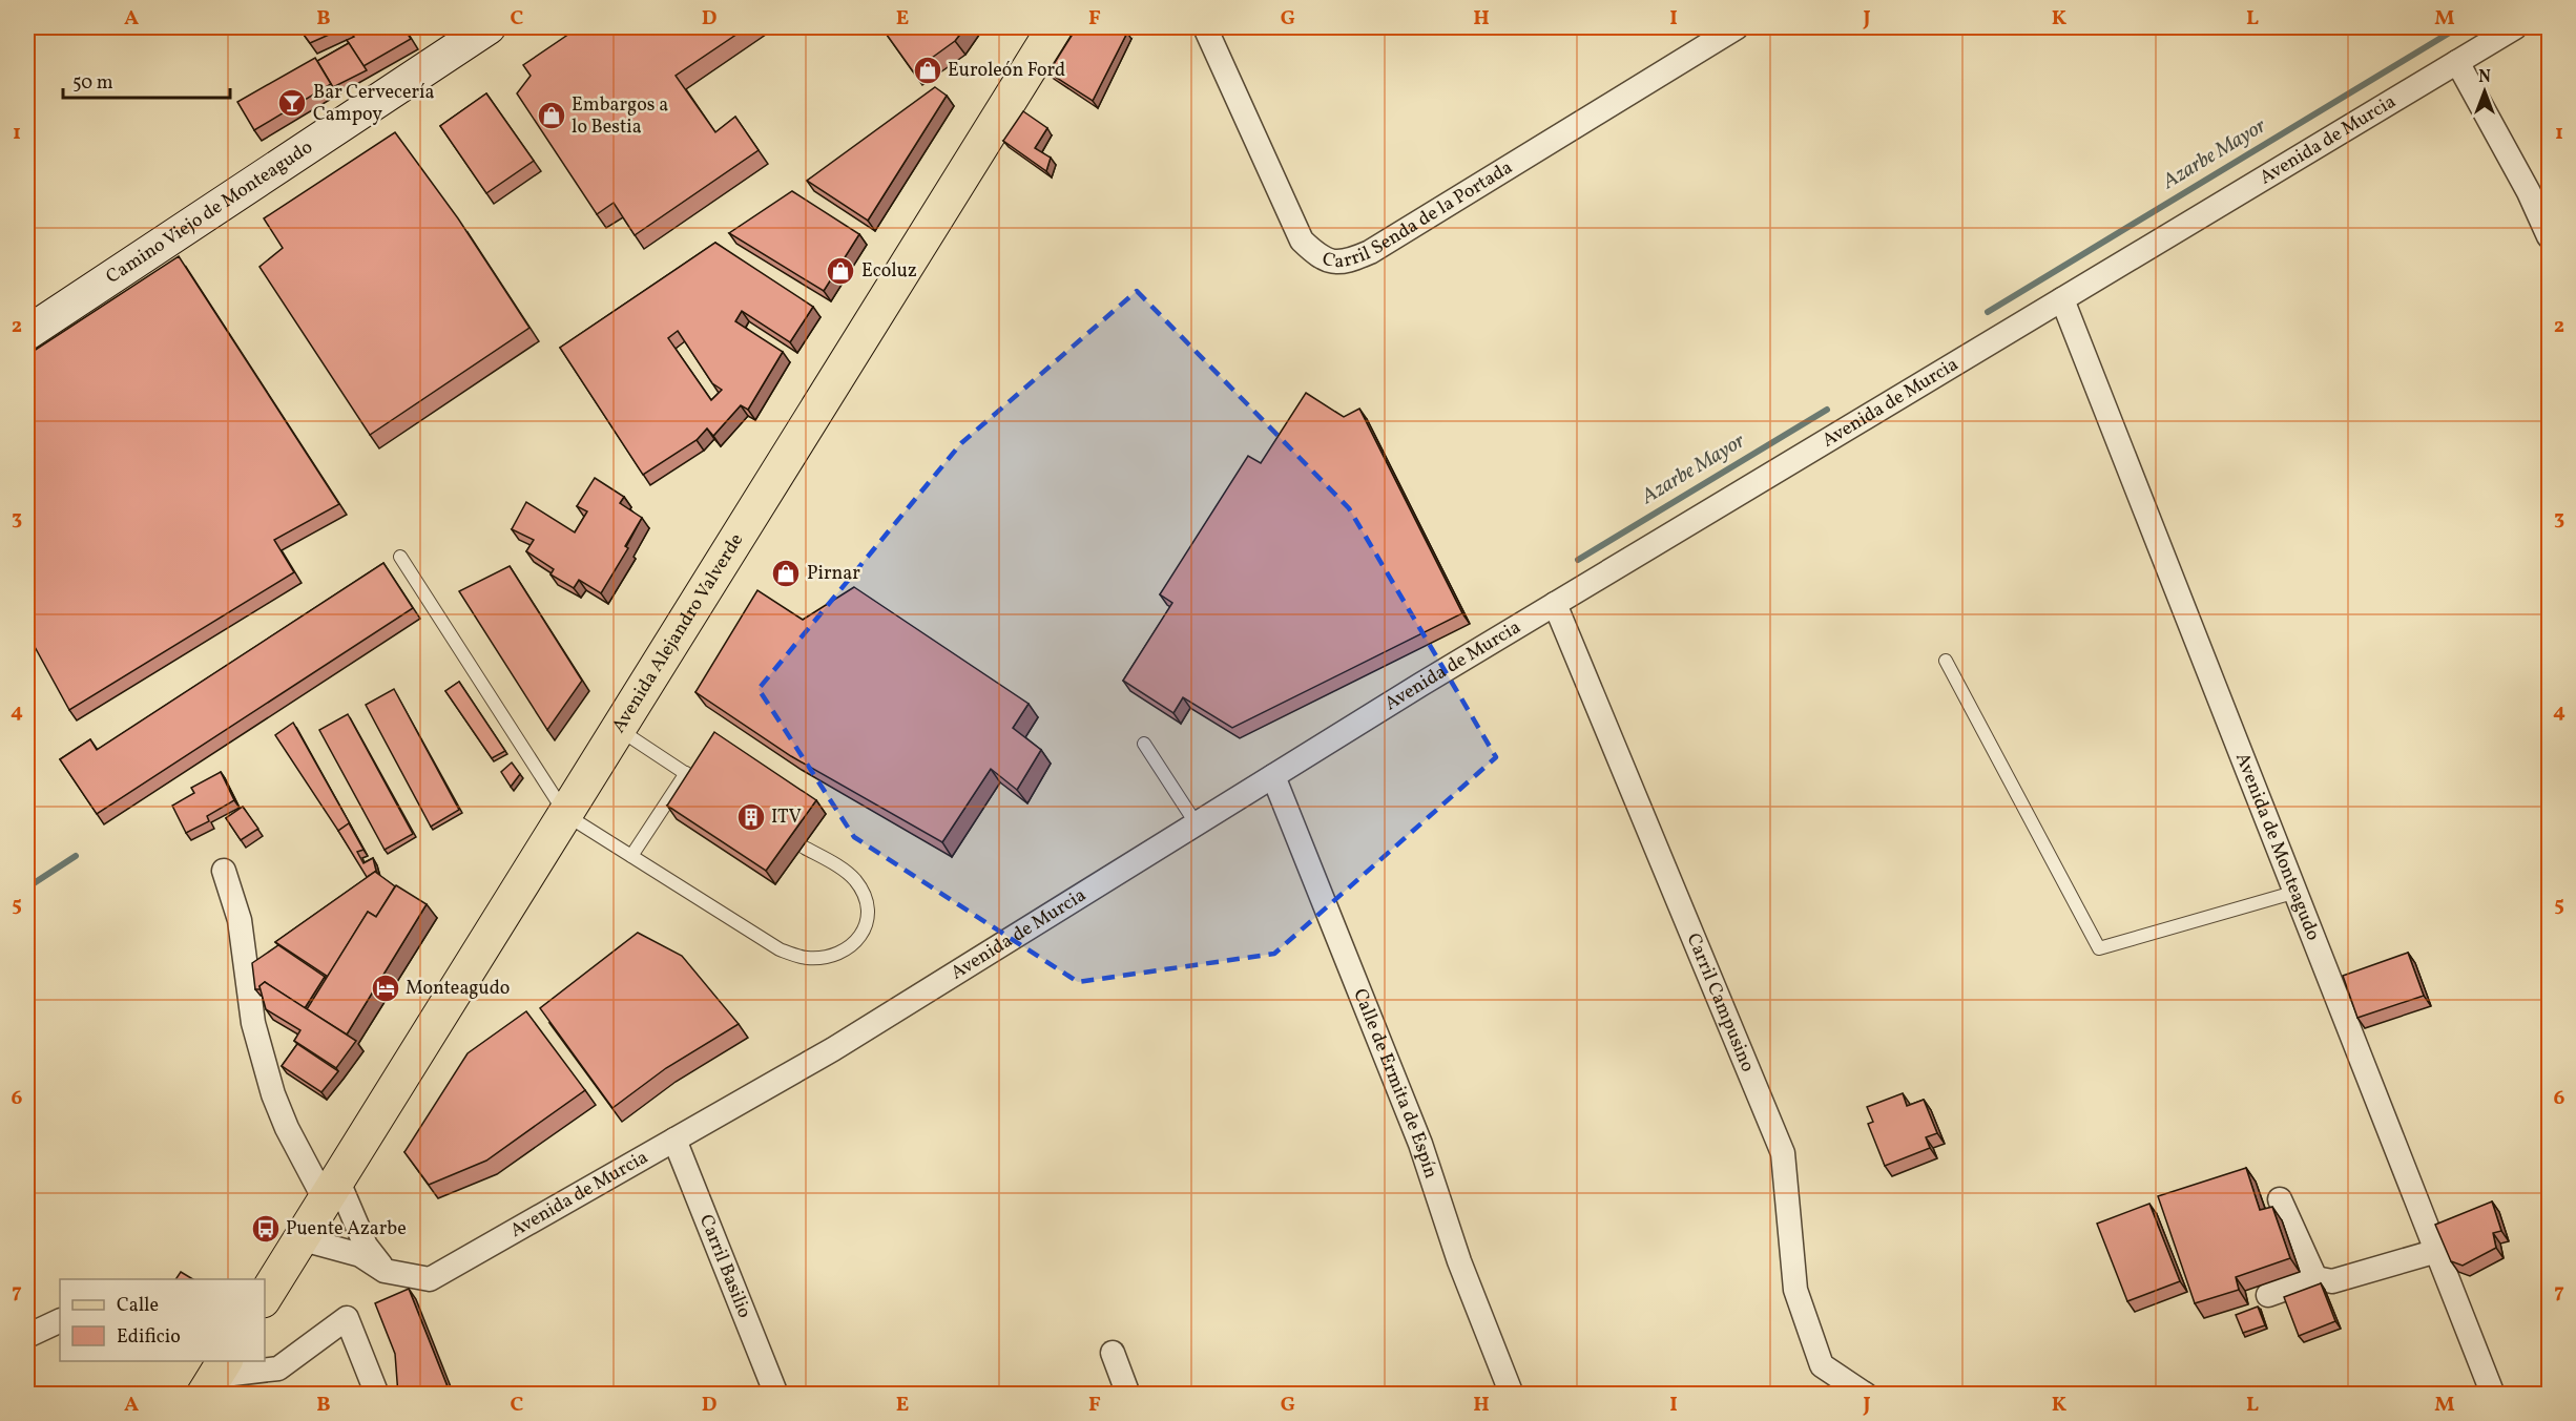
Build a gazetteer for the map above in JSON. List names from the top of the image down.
{
  "streets": {
    "main road": ["Avenida Alejandro Valverde"],
    "street": [
      "Avenida de Murcia",
      "Carril Senda de la Portada",
      "Camino Viejo de Monteagudo",
      "Avenida de Monteagudo",
      "Carril Campusino",
      "Calle de Ermita de Espín",
      "Carril Basilio"
    ]
  },
  "crossings": [
    ["Avenida de Murcia", "Avenida Alejandro Valverde"],
    ["Avenida de Murcia", "Avenida de Monteagudo"],
    ["Avenida de Murcia", "Carril Campusino"],
    ["Avenida de Murcia", "Calle de Ermita de Espín"],
    ["Avenida de Murcia", "Carril Basilio"]
  ],
  "water": ["Azarbe Mayor"],
  "places": {
    "shop": [
      "Euroleón Ford",
      "Embargos a lo Bestia",
      "Ecoluz",
      "Pirnar"
    ],
    "bar": ["Bar Cervecería Campoy"],
    "building": ["ITV"],
    "hotel": ["Monteagudo"],
    "bus stop": ["Puente Azarbe"]
  },
  "legend": ["Calle", "Edificio"],
  "scale_bar": "50 m",
  "north": "top",
  "grid": {
    "columns": [
      "A",
      "B",
      "C",
      "D",
      "E",
      "F",
      "G",
      "H",
      "I",
      "J",
      "K",
      "L",
      "M"
    ],
    "rows": [
      "1",
      "2",
      "3",
      "4",
      "5",
      "6",
      "7"
    ]
  }
}
